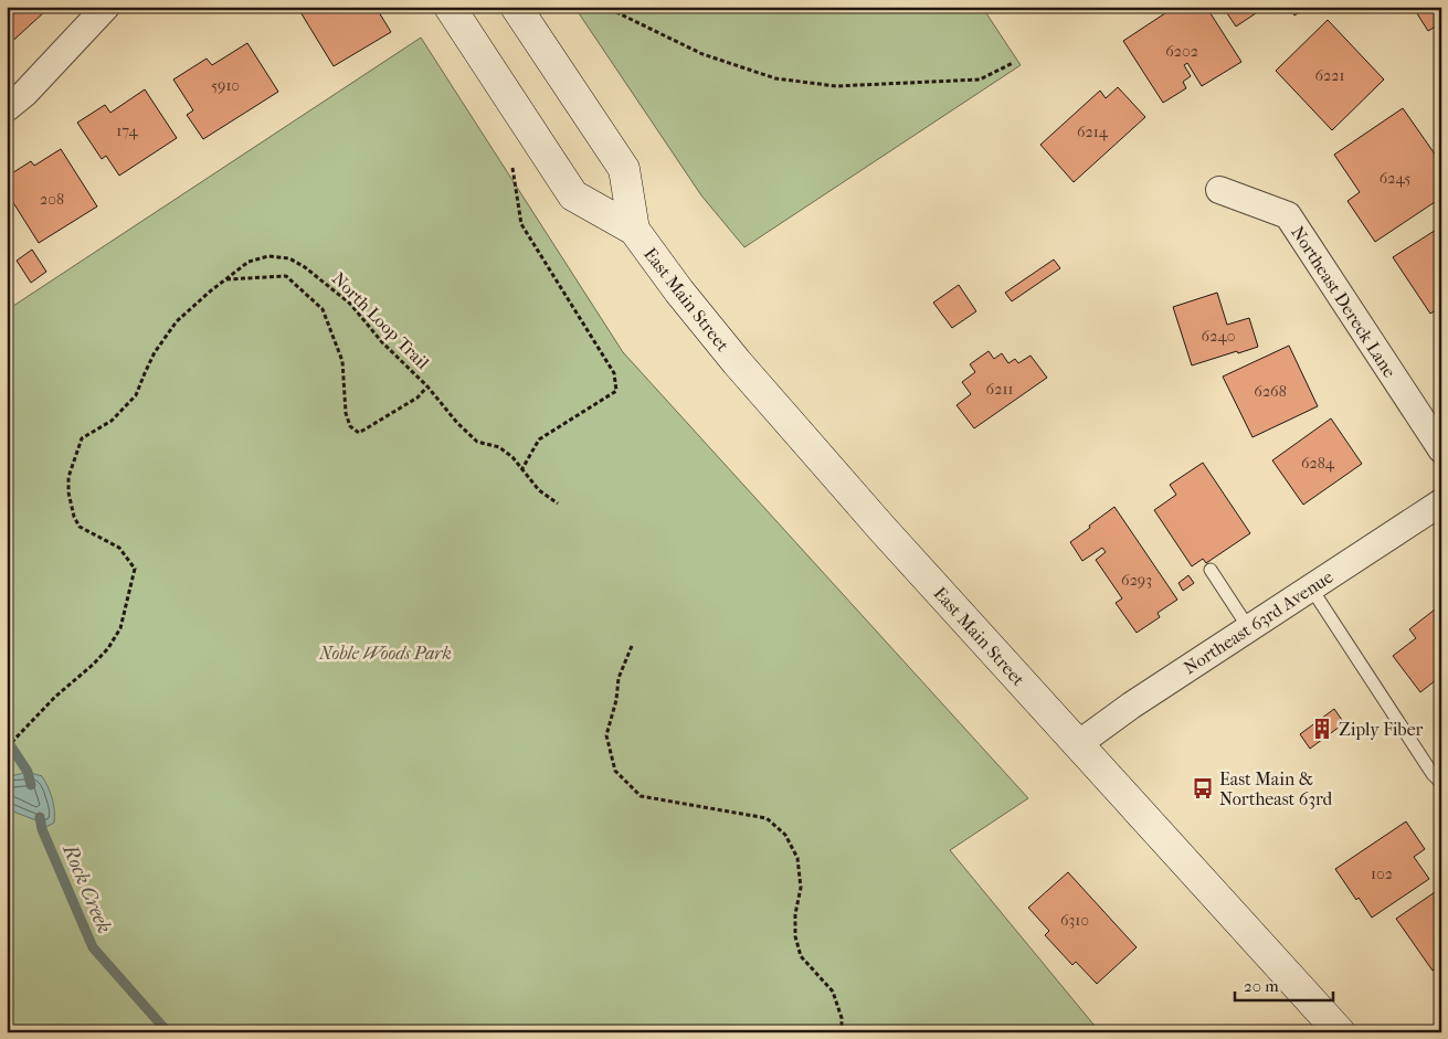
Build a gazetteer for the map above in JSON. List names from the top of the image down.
{
  "streets": {
    "main road": ["East Main Street"],
    "street": ["Northeast Dereck Lane", "Northeast 63rd Avenue"],
    "path": ["North Loop Trail"]
  },
  "crossings": [
    ["East Main Street", "Northeast 63rd Avenue"]
  ],
  "water": ["Rock Creek"],
  "parks": ["Noble Woods Park"],
  "places": {
    "building": ["Ziply Fiber"],
    "bus stop": ["East Main & Northeast 63rd"]
  },
  "house_numbers": [
    "6202",
    "6221",
    "5910",
    "174",
    "6214",
    "6245",
    "208",
    "6240",
    "6211",
    "6268",
    "6284",
    "6293",
    "102",
    "6310"
  ],
  "scale_bar": "20 m"
}
